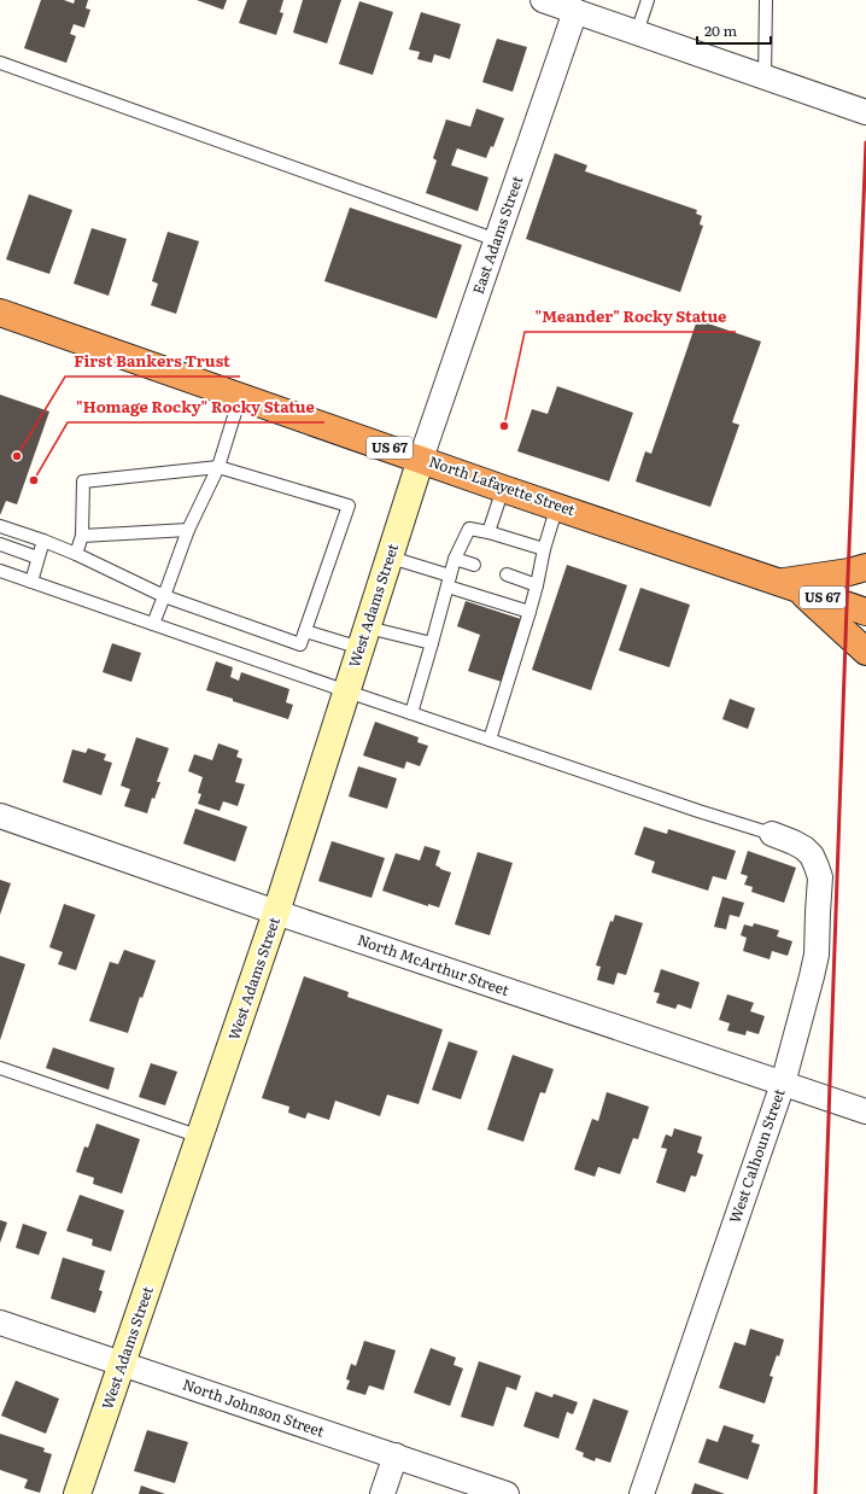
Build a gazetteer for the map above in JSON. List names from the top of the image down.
{
  "streets": {
    "highway": ["US 67", "North Lafayette Street"],
    "street": [
      "East Adams Street",
      "West Adams Street",
      "North McArthur Street",
      "West Calhoun Street",
      "North Johnson Street"
    ]
  },
  "crossings": [
    ["East Adams Street", "North Lafayette Street"],
    ["East Adams Street", "West Adams Street"],
    ["US 67", "North Lafayette Street"],
    ["North Lafayette Street", "West Adams Street"],
    ["West Adams Street", "North McArthur Street"],
    ["West Adams Street", "North Johnson Street"],
    ["North McArthur Street", "West Calhoun Street"]
  ],
  "places": ["\"Meander\" Rocky Statue", "First Bankers Trust", "\"Homage Rocky\" Rocky Statue"],
  "scale_bar": "20 m"
}
